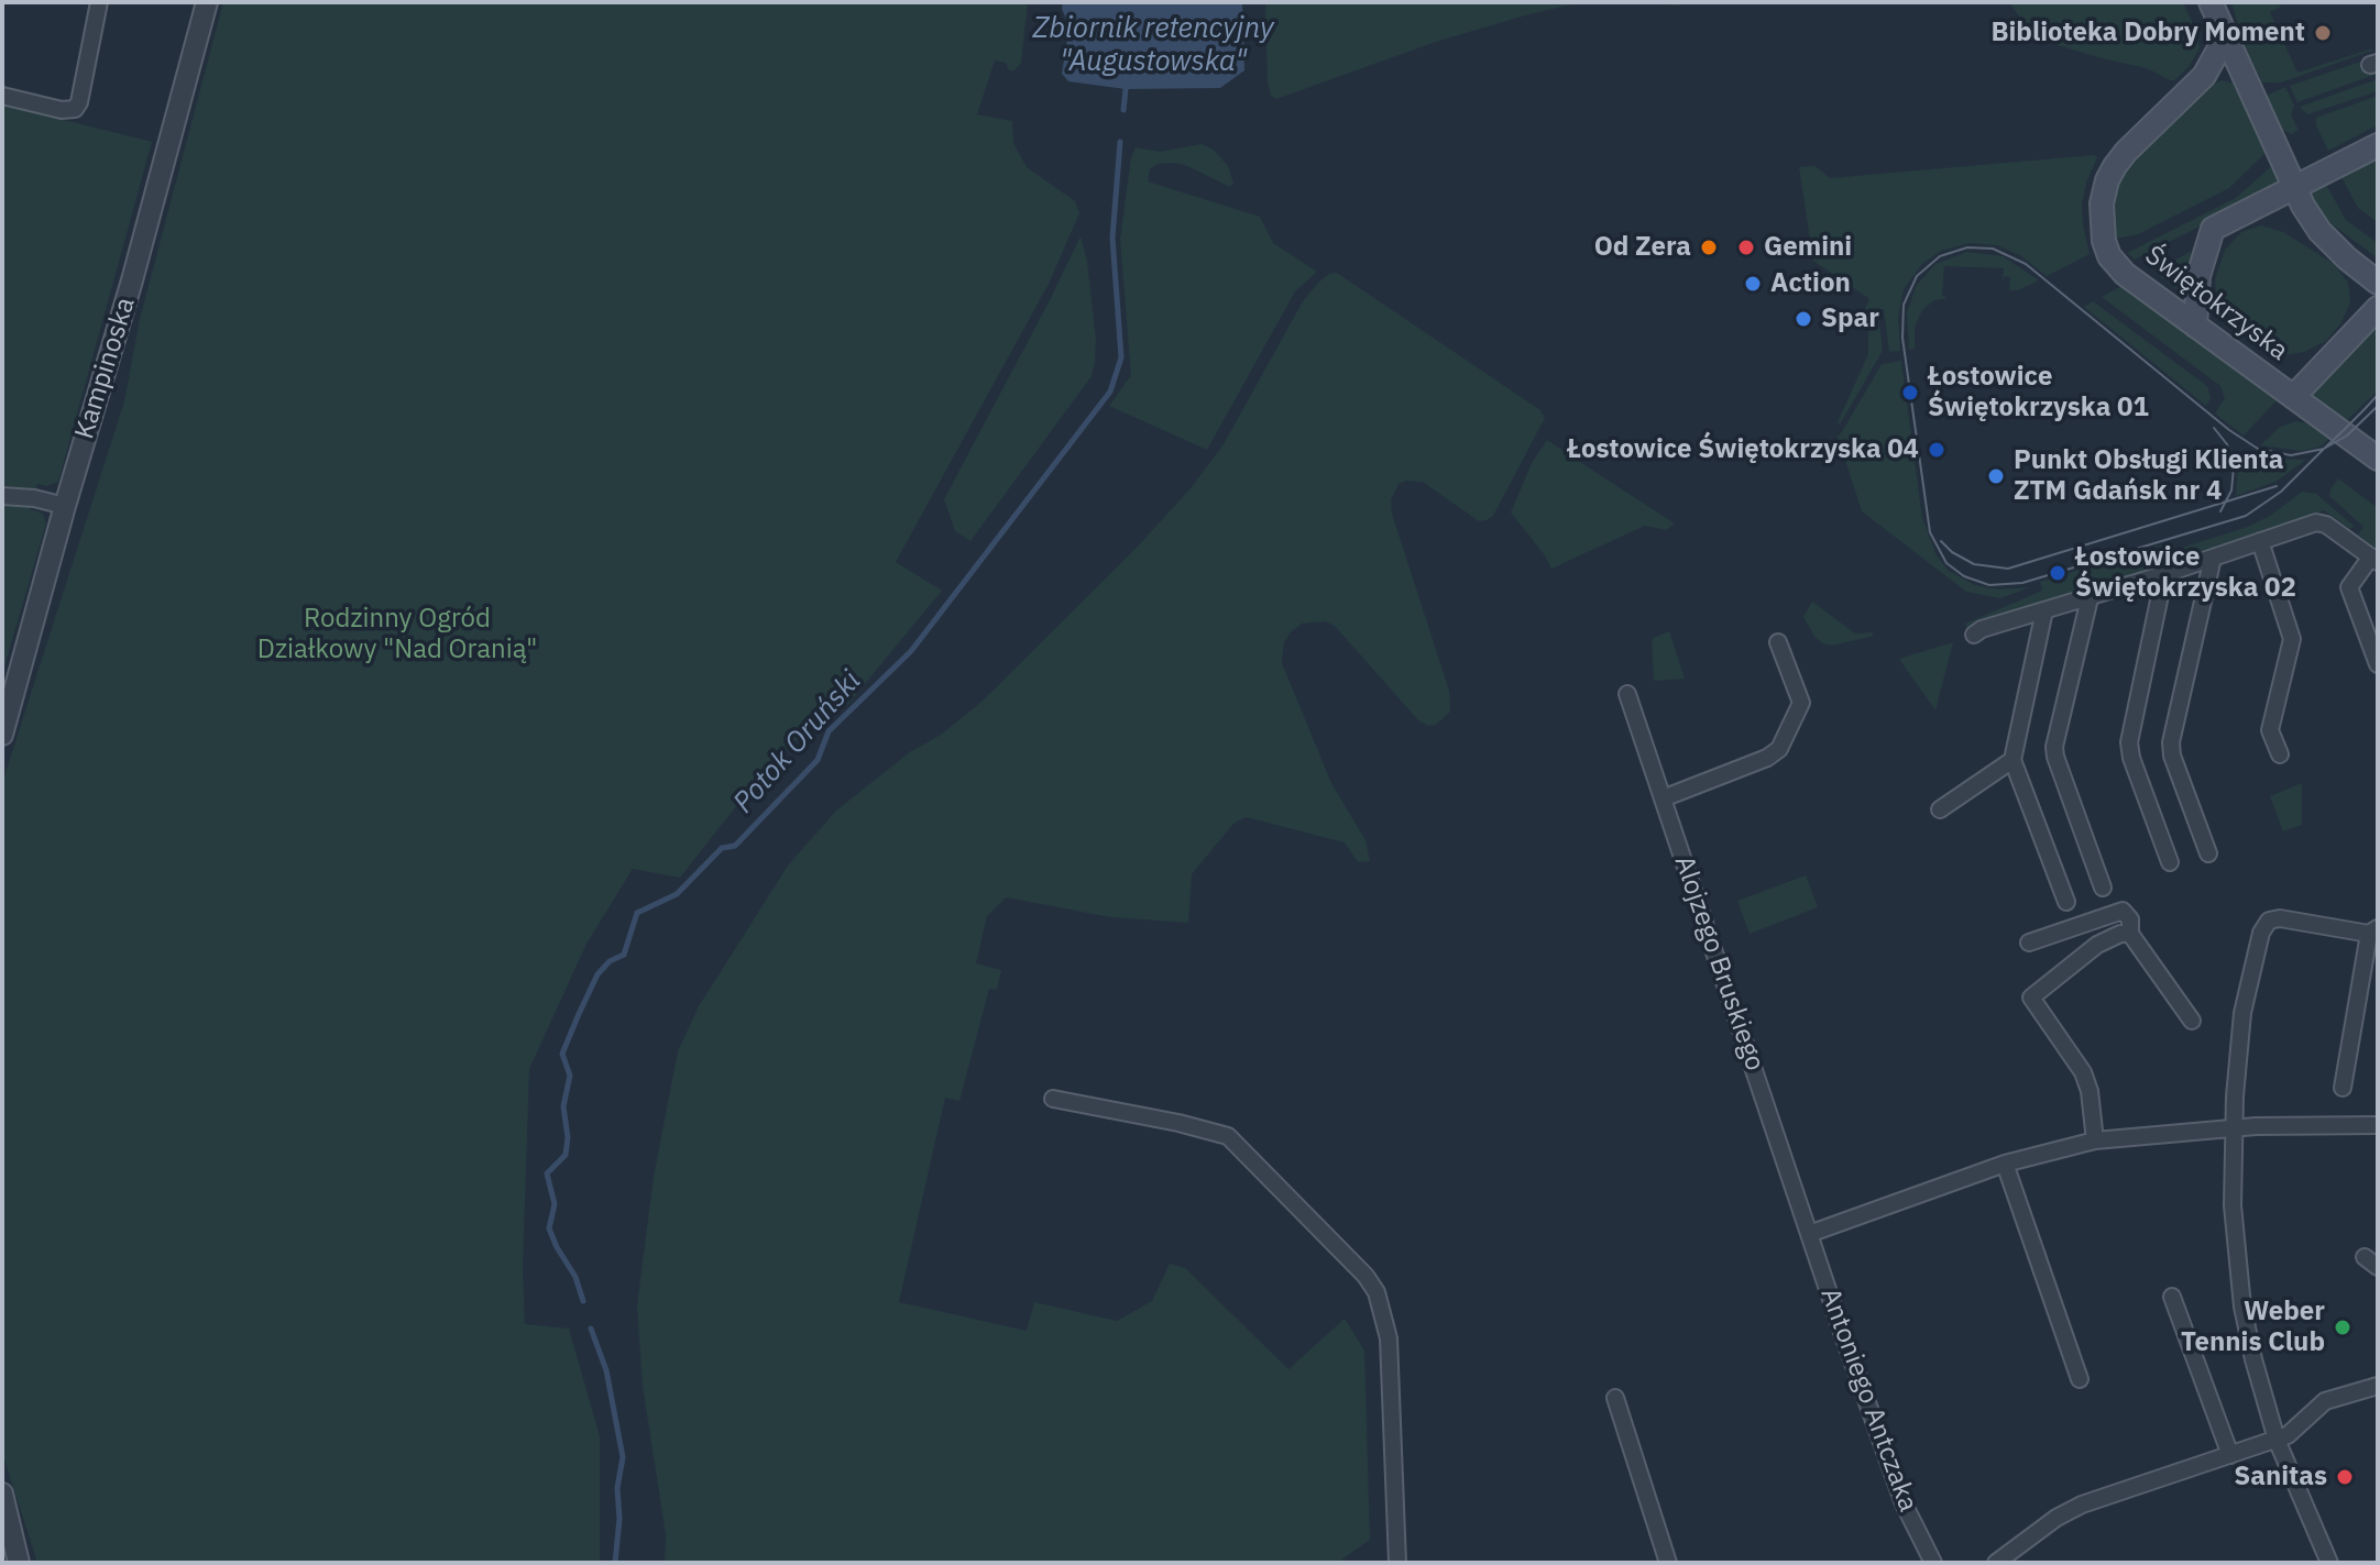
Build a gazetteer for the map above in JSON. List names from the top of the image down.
{
  "streets": {
    "main road": ["Świętokrzyska"],
    "street": ["Kampinoska", "Alojzego Bruskiego", "Antoniego Antczaka"]
  },
  "crossings": [
    ["Alojzego Bruskiego", "Antoniego Antczaka"]
  ],
  "water": ["Zbiornik retencyjny \"Augustowska\"", "Potok Oruński"],
  "parks": ["Rodzinny Ogród Działkowy \"Nad Oranią\""],
  "places": [
    "Biblioteka Dobry Moment",
    "Od Zera",
    "Gemini",
    "Action",
    "Spar",
    "Łostowice Świętokrzyska 01",
    "Łostowice Świętokrzyska 04",
    "Punkt Obsługi Klienta ZTM Gdańsk nr 4",
    "Łostowice Świętokrzyska 02",
    "Weber Tennis Club",
    "Sanitas"
  ]
}
